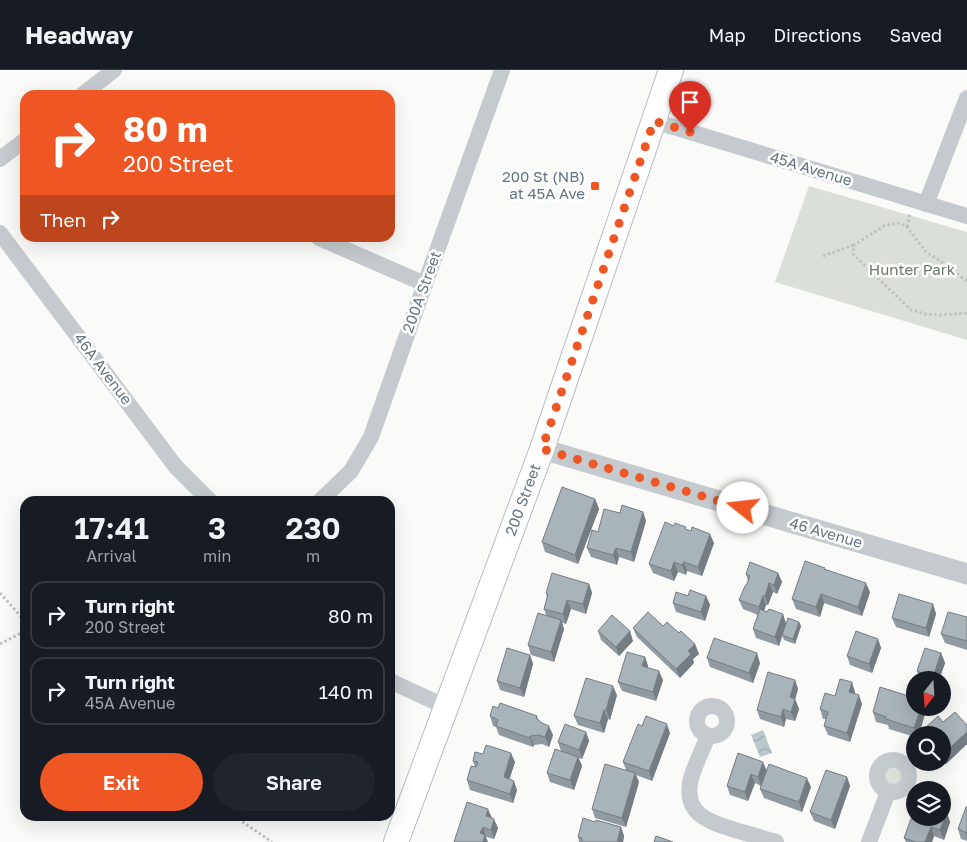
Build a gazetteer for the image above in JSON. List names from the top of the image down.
{
  "streets": {
    "main road": ["200 Street"],
    "street": [
      "45A Avenue",
      "200A Street",
      "46A Avenue",
      "46 Avenue"
    ]
  },
  "crossings": [
    ["45A Avenue", "200 Street"],
    ["200 Street", "46 Avenue"]
  ],
  "parks": ["Hunter Park"],
  "places": {
    "transit": ["200 St (NB) at 45A Ave"]
  },
  "north": "bottom",
  "page": {
    "header": "Headway",
    "nav": ["Map", "Directions", "Saved"],
    "turn": ["80 m", "200 Street"],
    "then": "Then",
    "eta": [
      "17:41",
      "Arrival",
      "3",
      "min",
      "230",
      "m"
    ],
    "list": [
      {
        "name": "Turn right",
        "note": "200 Street",
        "value": "80 m"
      },
      {
        "name": "Turn right",
        "note": "45A Avenue",
        "value": "140 m"
      }
    ],
    "buttons": ["Exit", "Share"]
  }
}
